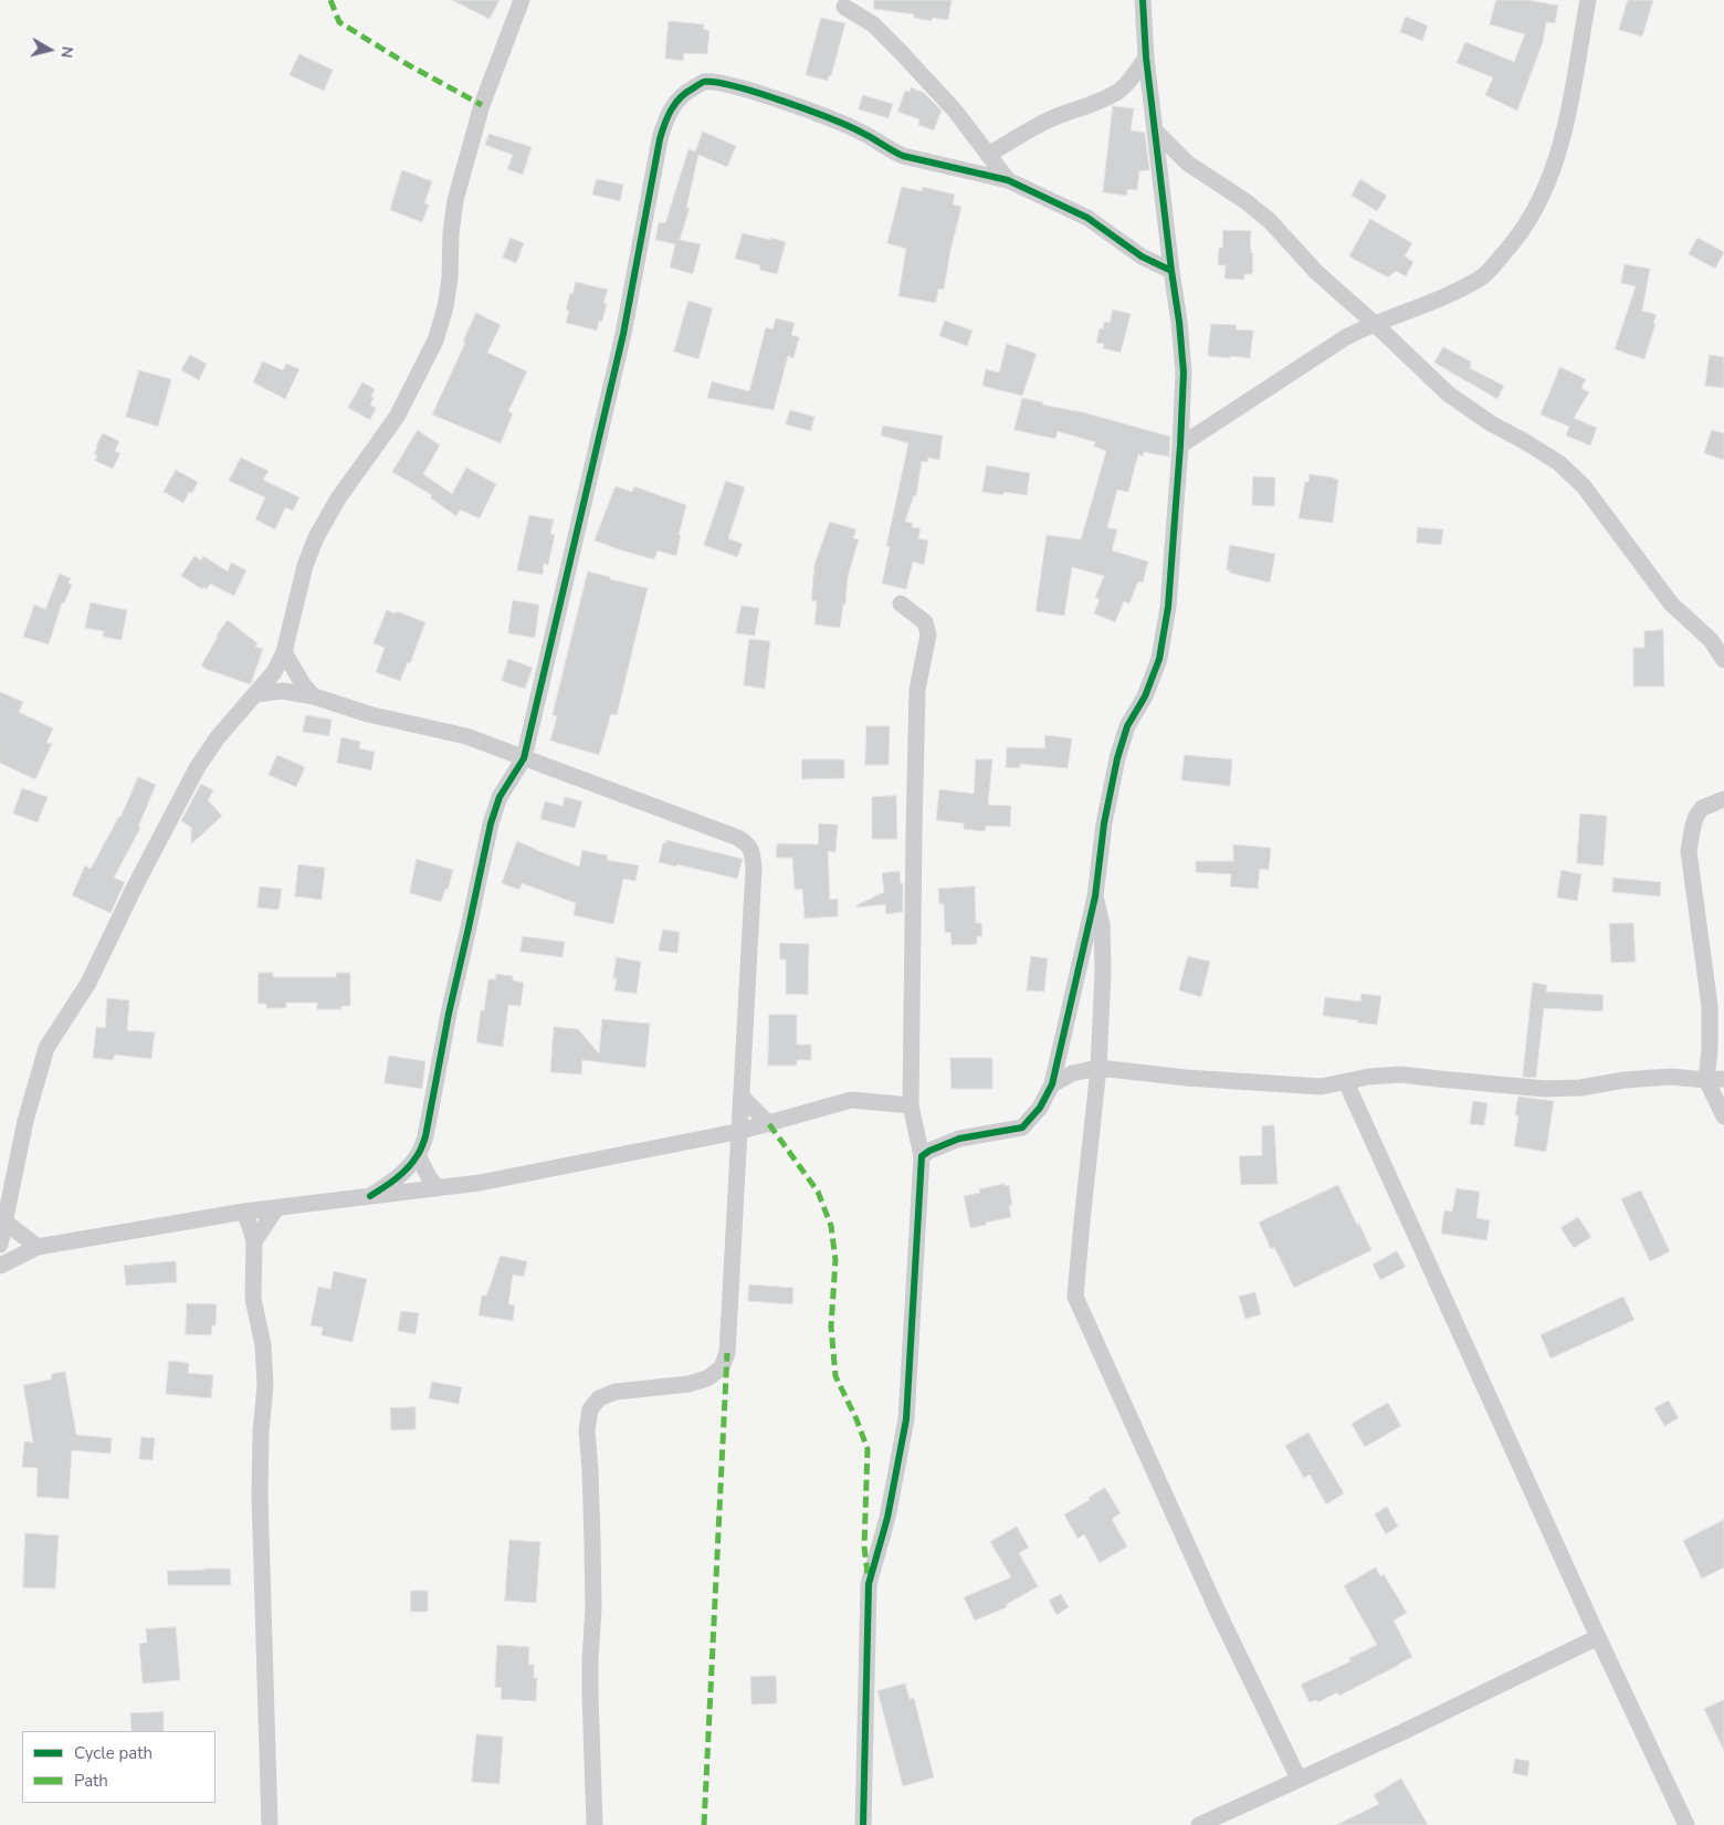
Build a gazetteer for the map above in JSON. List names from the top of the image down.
{
  "legend": ["Cycle path", "Path"],
  "north": "right"
}
